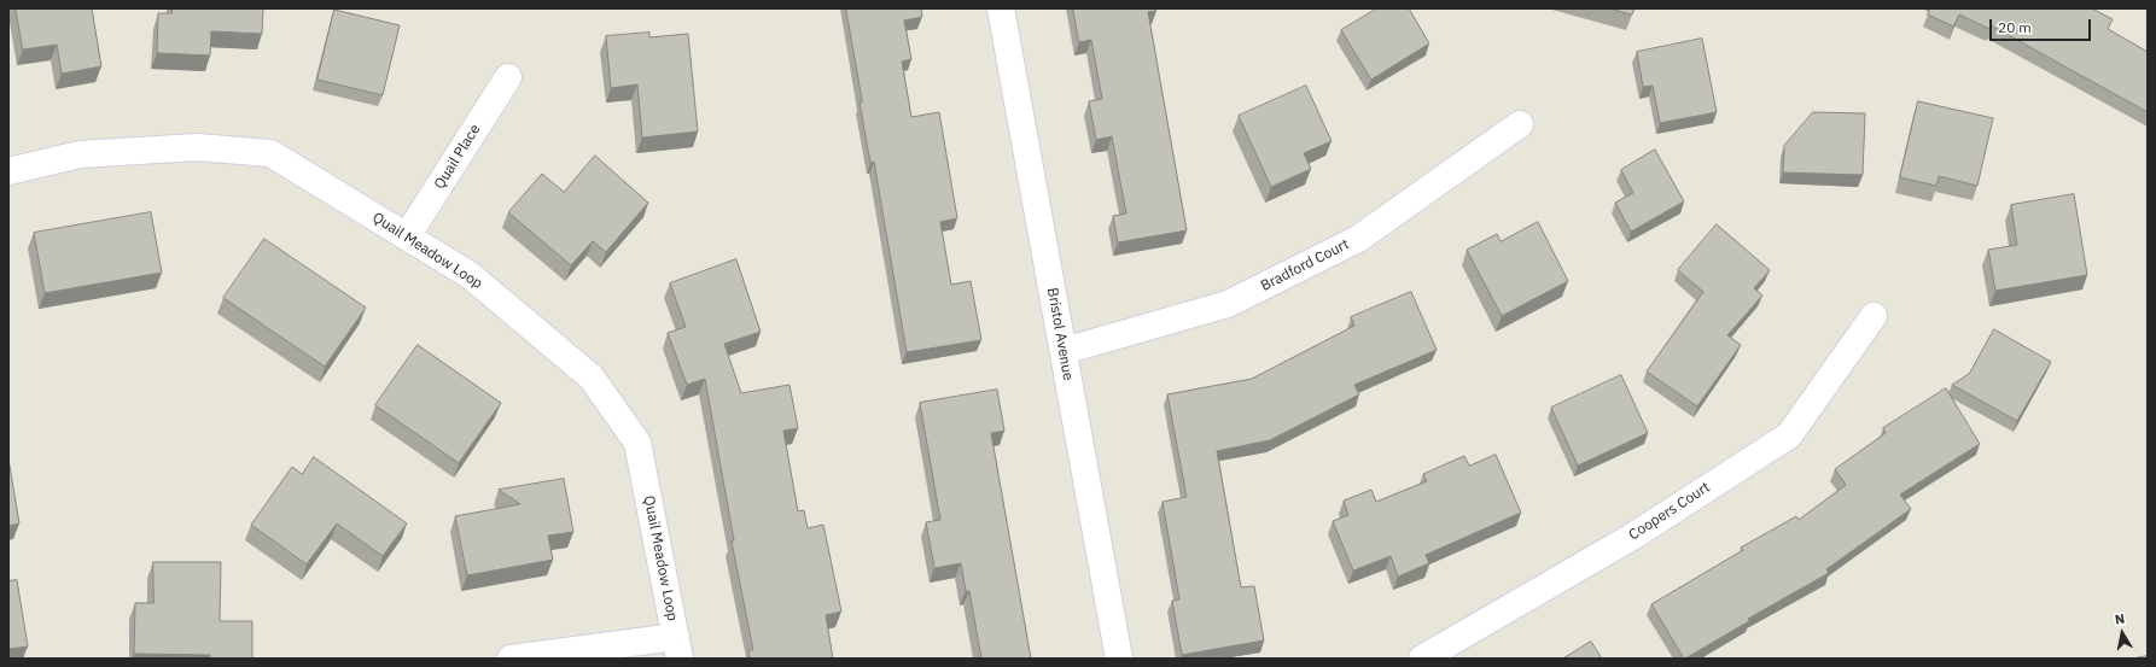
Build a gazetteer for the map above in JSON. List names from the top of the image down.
{
  "streets": {
    "street": [
      "Quail Place",
      "Quail Meadow Loop",
      "Bradford Court",
      "Bristol Avenue",
      "Coopers Court"
    ]
  },
  "crossings": [
    ["Quail Place", "Quail Meadow Loop"],
    ["Bradford Court", "Bristol Avenue"]
  ],
  "scale_bar": "20 m",
  "north": "top"
}
